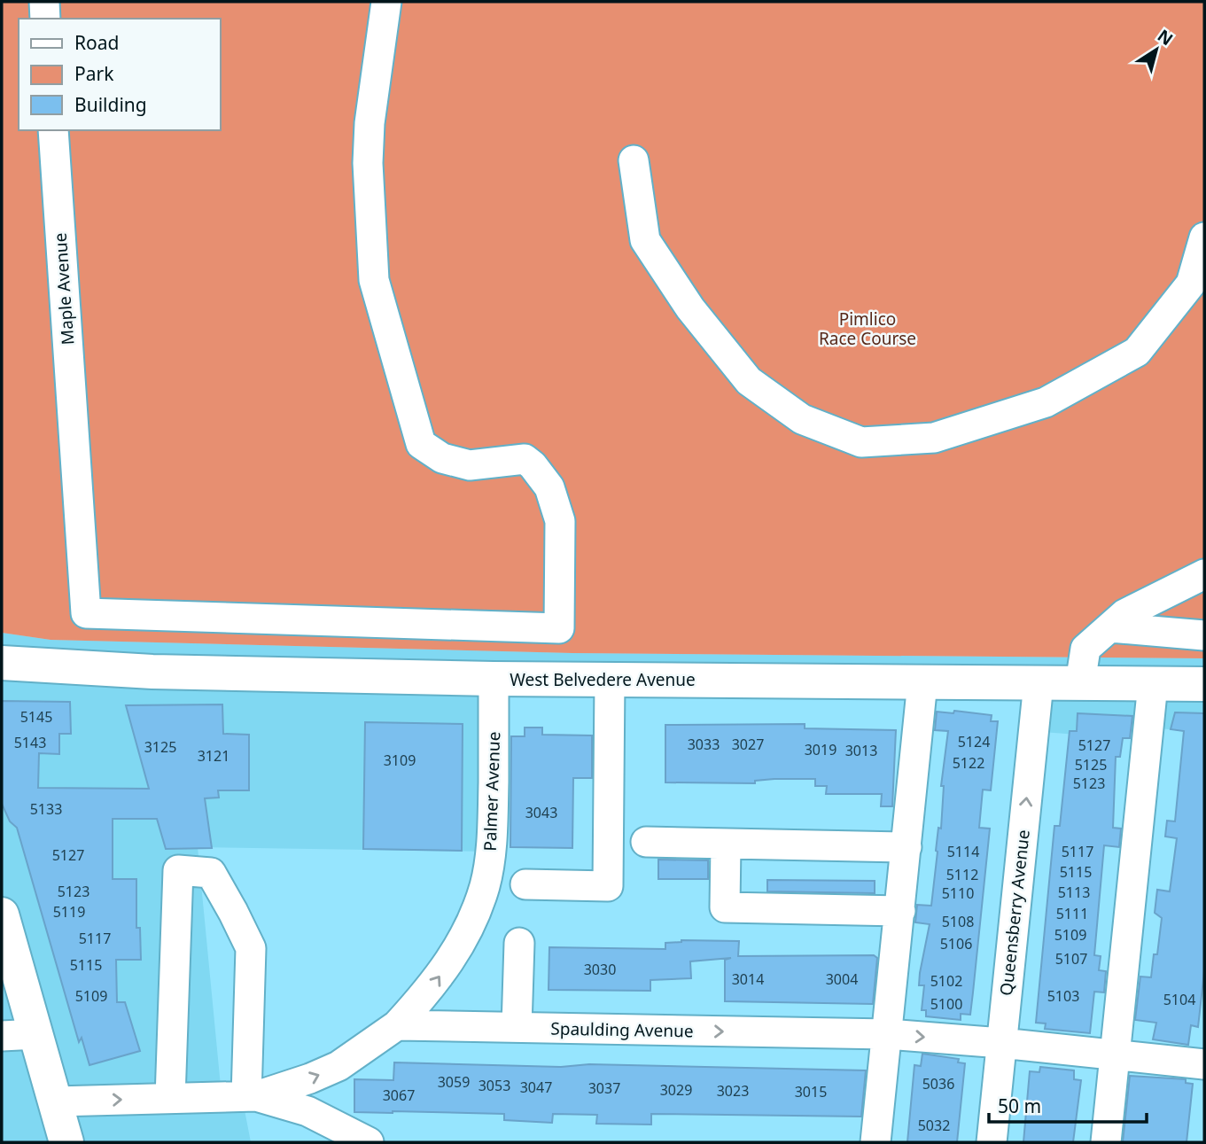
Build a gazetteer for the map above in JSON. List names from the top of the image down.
{
  "streets": {
    "main road": ["West Belvedere Avenue"],
    "street": [
      "Maple Avenue",
      "Palmer Avenue",
      "Queensberry Avenue",
      "Spaulding Avenue"
    ]
  },
  "crossings": [
    ["West Belvedere Avenue", "Palmer Avenue"],
    ["West Belvedere Avenue", "Queensberry Avenue"],
    ["Palmer Avenue", "Spaulding Avenue"],
    ["Queensberry Avenue", "Spaulding Avenue"]
  ],
  "one_way": ["Palmer Avenue"],
  "parks": ["Pimlico Race Course"],
  "house_numbers": [
    "5145",
    "5124",
    "5143",
    "3033",
    "3027",
    "5127",
    "3125",
    "3019",
    "3013",
    "3121",
    "3109",
    "5122",
    "5125",
    "5123",
    "5133",
    "3043",
    "5114",
    "5117",
    "5127",
    "5115",
    "5112",
    "5123",
    "5113",
    "5110",
    "5119",
    "5111",
    "5108",
    "5109",
    "5117",
    "5106",
    "5107",
    "5115",
    "3030",
    "3014",
    "3004",
    "5102",
    "5109",
    "5103",
    "5104",
    "5100",
    "3059",
    "5036",
    "3053",
    "3047",
    "3037",
    "3029",
    "3023",
    "3015",
    "3067",
    "5032"
  ],
  "legend": ["Road", "Park", "Building"],
  "scale_bar": "50 m",
  "north": "top right"
}
